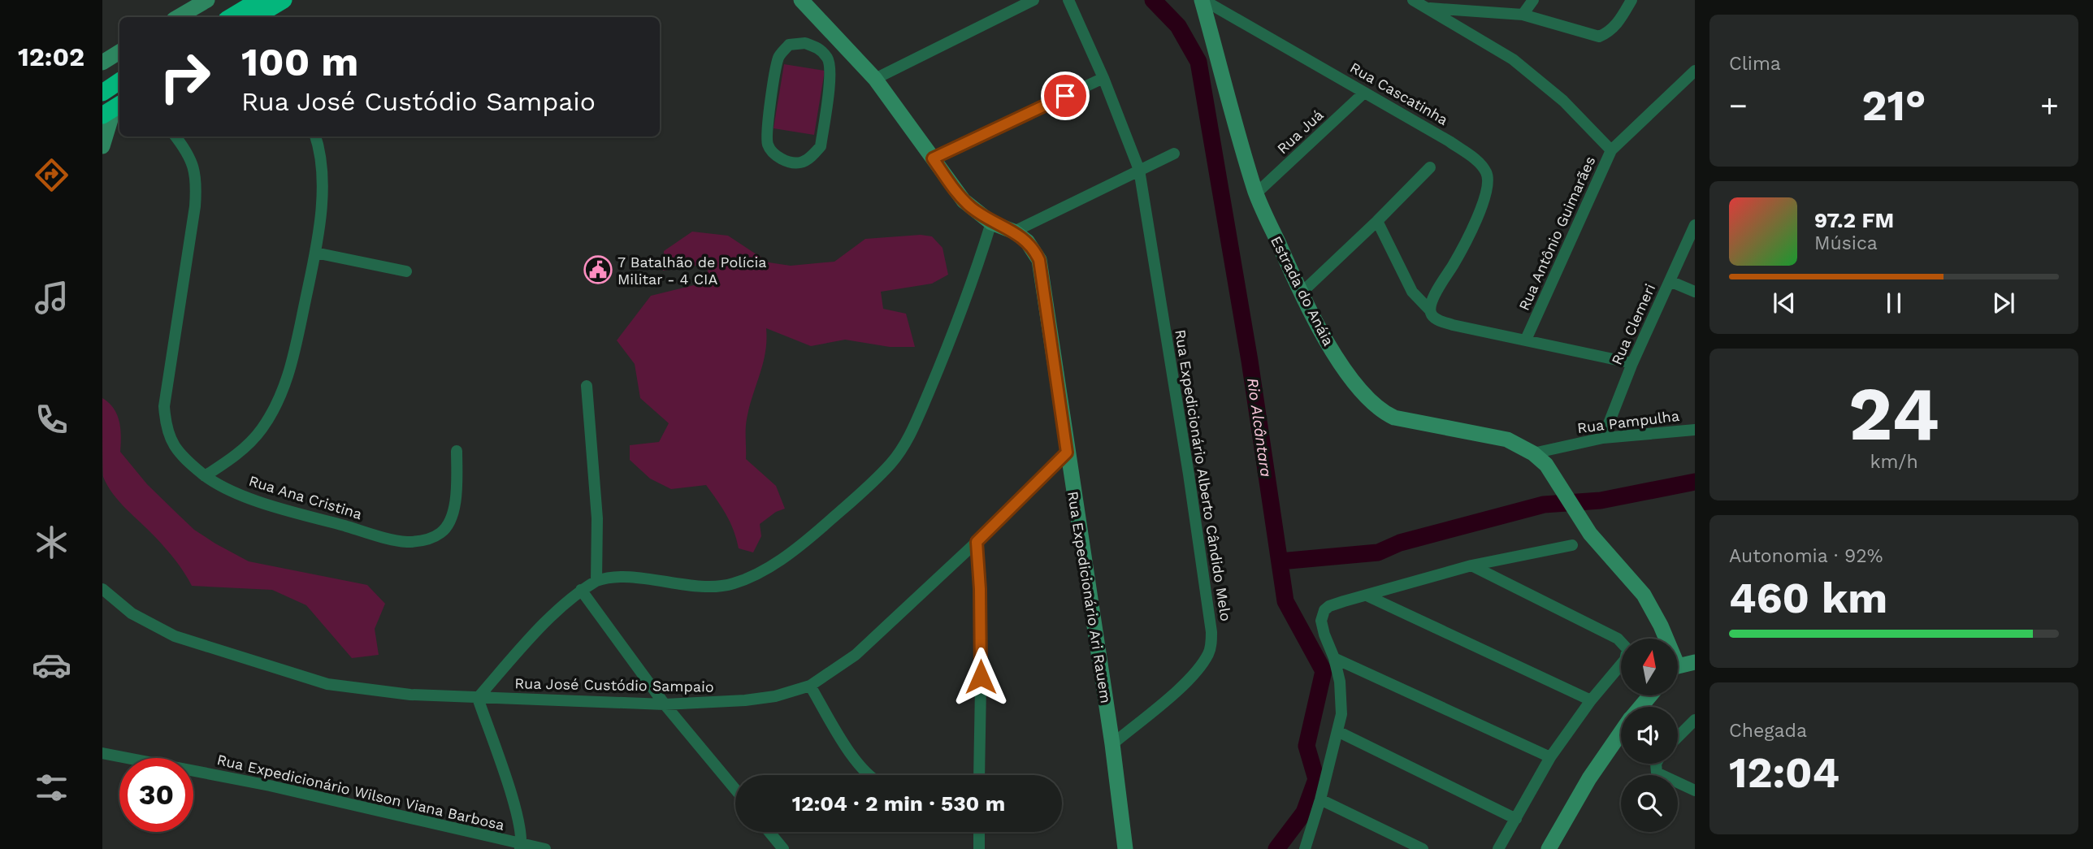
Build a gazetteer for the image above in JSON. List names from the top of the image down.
{
  "streets": {
    "street": [
      "Rua Cascatinha",
      "Rua Juá",
      "Rua Antônio Guimarães",
      "Estrada do Anáia",
      "Rua Clemeri",
      "Rua Pampulha",
      "Rua Expedicionário Alberto Cândido Melo",
      "Rua Ana Cristina",
      "Rua Expedicionário Ari Rauem",
      "Rua José Custódio Sampaio",
      "Rua Expedicionário Wilson Viana Barbosa"
    ]
  },
  "crossings": [
    ["Rua Cascatinha", "Rua Juá"],
    ["Rua Cascatinha", "Estrada do Anáia"],
    ["Rua Juá", "Estrada do Anáia"],
    ["Estrada do Anáia", "Rua Pampulha"],
    ["Rua Clemeri", "Rua Pampulha"],
    ["Rua Expedicionário Alberto Cândido Melo", "Rua Expedicionário Ari Rauem"],
    ["Rua Expedicionário Ari Rauem", "Rua José Custódio Sampaio"]
  ],
  "water": ["Rio Alcântara"],
  "places": {
    "public building": ["7 Batalhão de Polícia Militar - 4 CIA"]
  },
  "north": "top",
  "page": {
    "tabs": "12:02",
    "tile": [
      "Clima",
      ["24", "km/h"],
      ["Autonomia · 92%", "460 km"],
      ["Chegada", "12:04"]
    ],
    "turn": ["100 m", "Rua José Custódio Sampaio"],
    "heat": ["−", "21°", "+"],
    "song": ["97.2 FM", "Música"],
    "limit": "30",
    "trip": "12:04 · 2 min · 530 m"
  }
}
